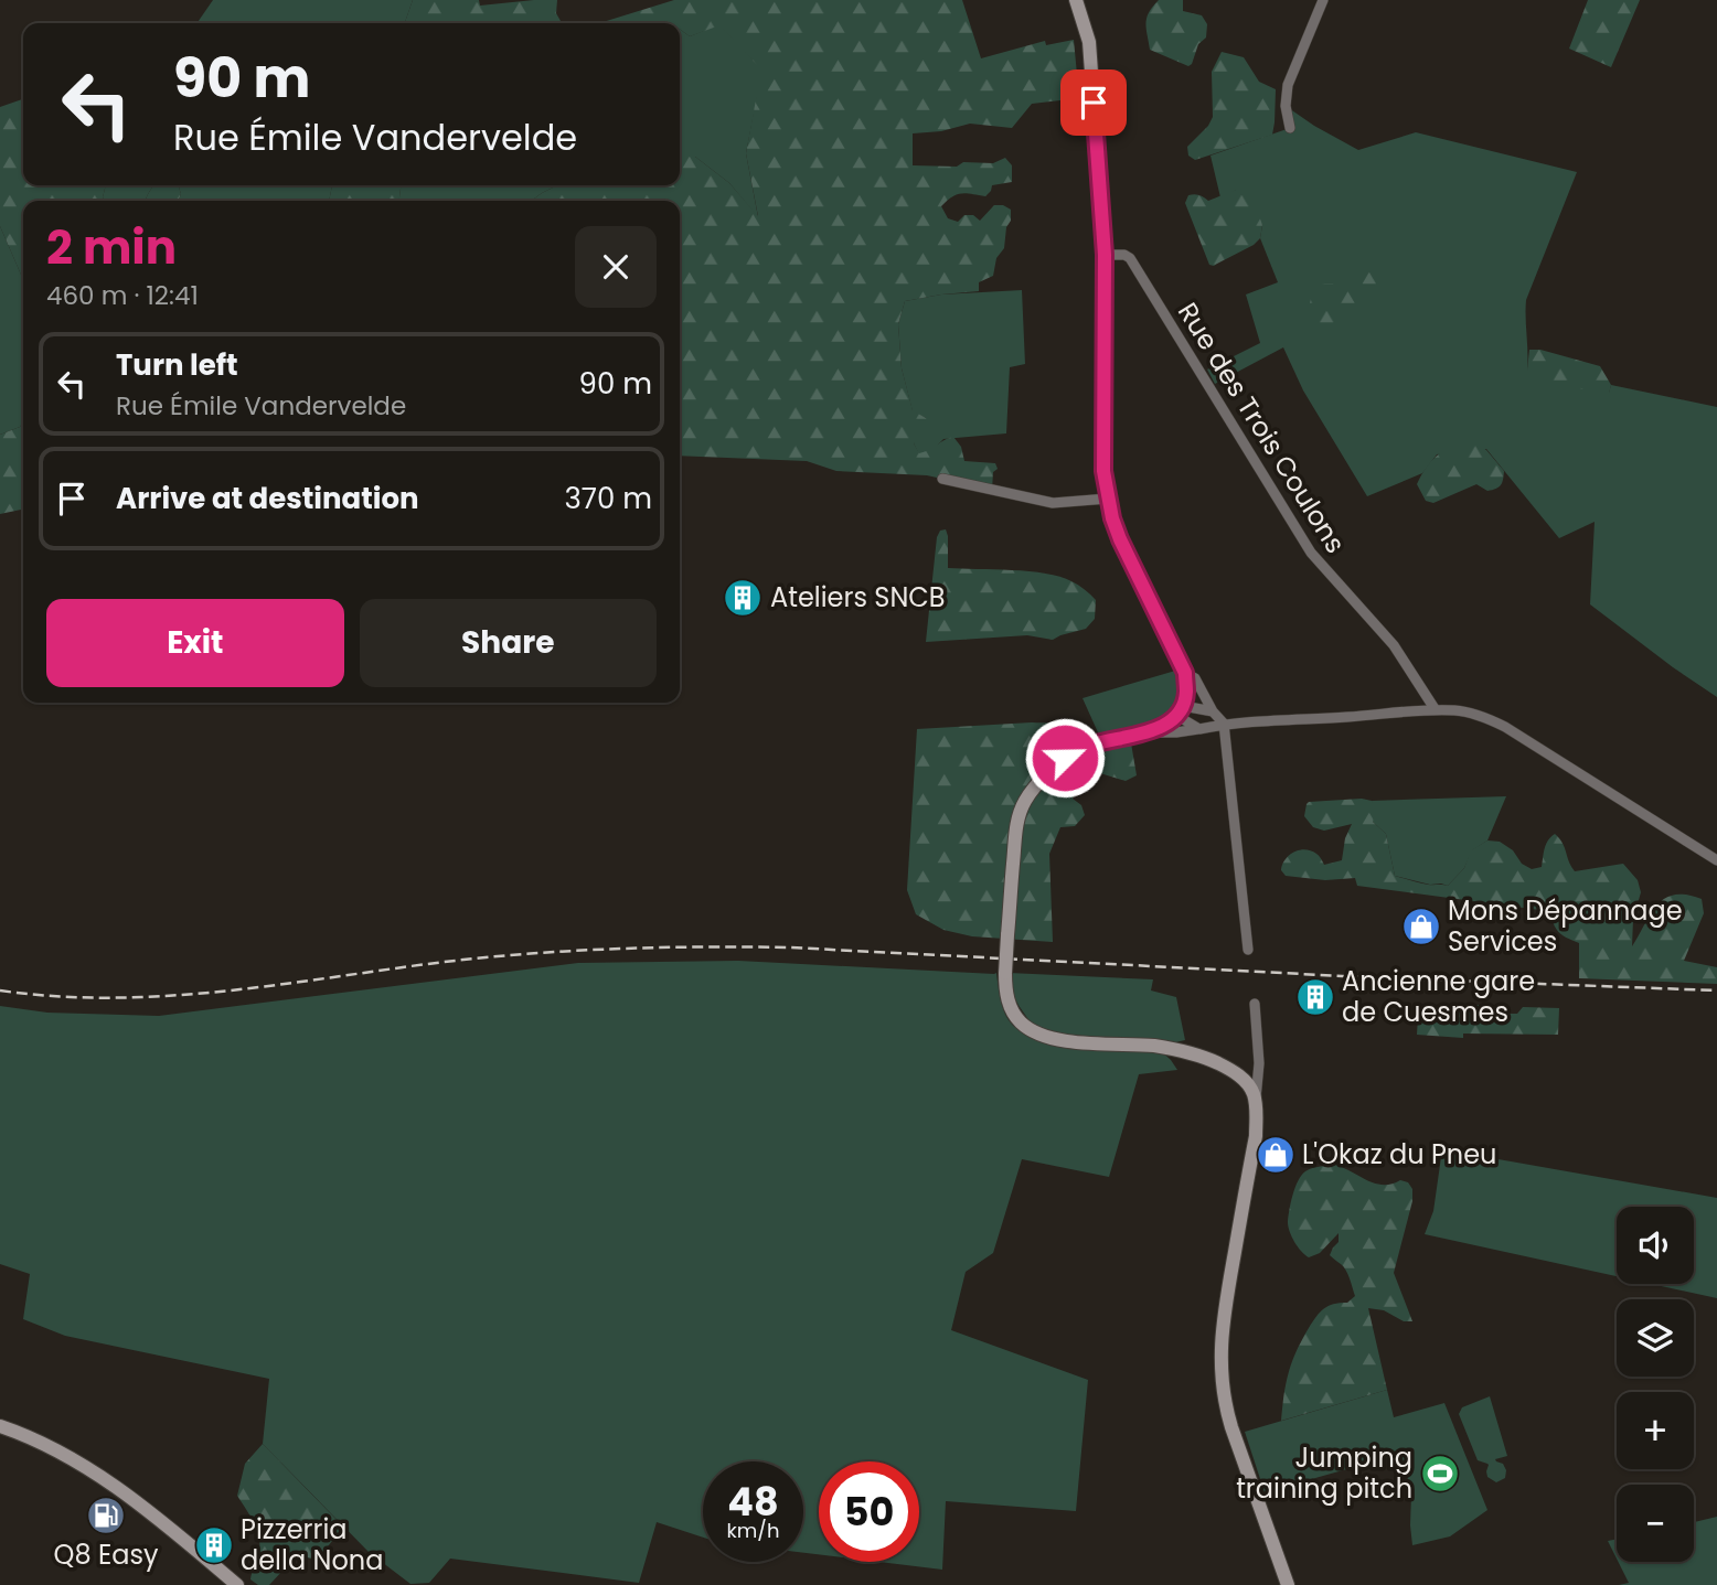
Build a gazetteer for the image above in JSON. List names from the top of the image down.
{
  "streets": {
    "street": ["Rue des Trois Coulons"]
  },
  "places": {
    "building": ["Ateliers SNCB", "Ancienne gare de Cuesmes", "Pizzerria della Nona"],
    "shop": ["Mons Dépannage Services", "L'Okaz du Pneu"],
    "sports": ["Jumping training pitch"],
    "fuel station": ["Q8 Easy"]
  },
  "page": {
    "turn": ["90 m", "Rue Émile Vandervelde"],
    "heading": ["2 min", "460 m · 12:41"],
    "list": [
      {
        "name": "Turn left",
        "note": "Rue Émile Vandervelde",
        "value": "90 m"
      },
      {
        "name": "Arrive at destination",
        "value": "370 m"
      }
    ],
    "buttons": ["Exit", "Share"],
    "map_buttons": ["+", "−"],
    "speed": "48 km/h",
    "limit": "50"
  }
}
